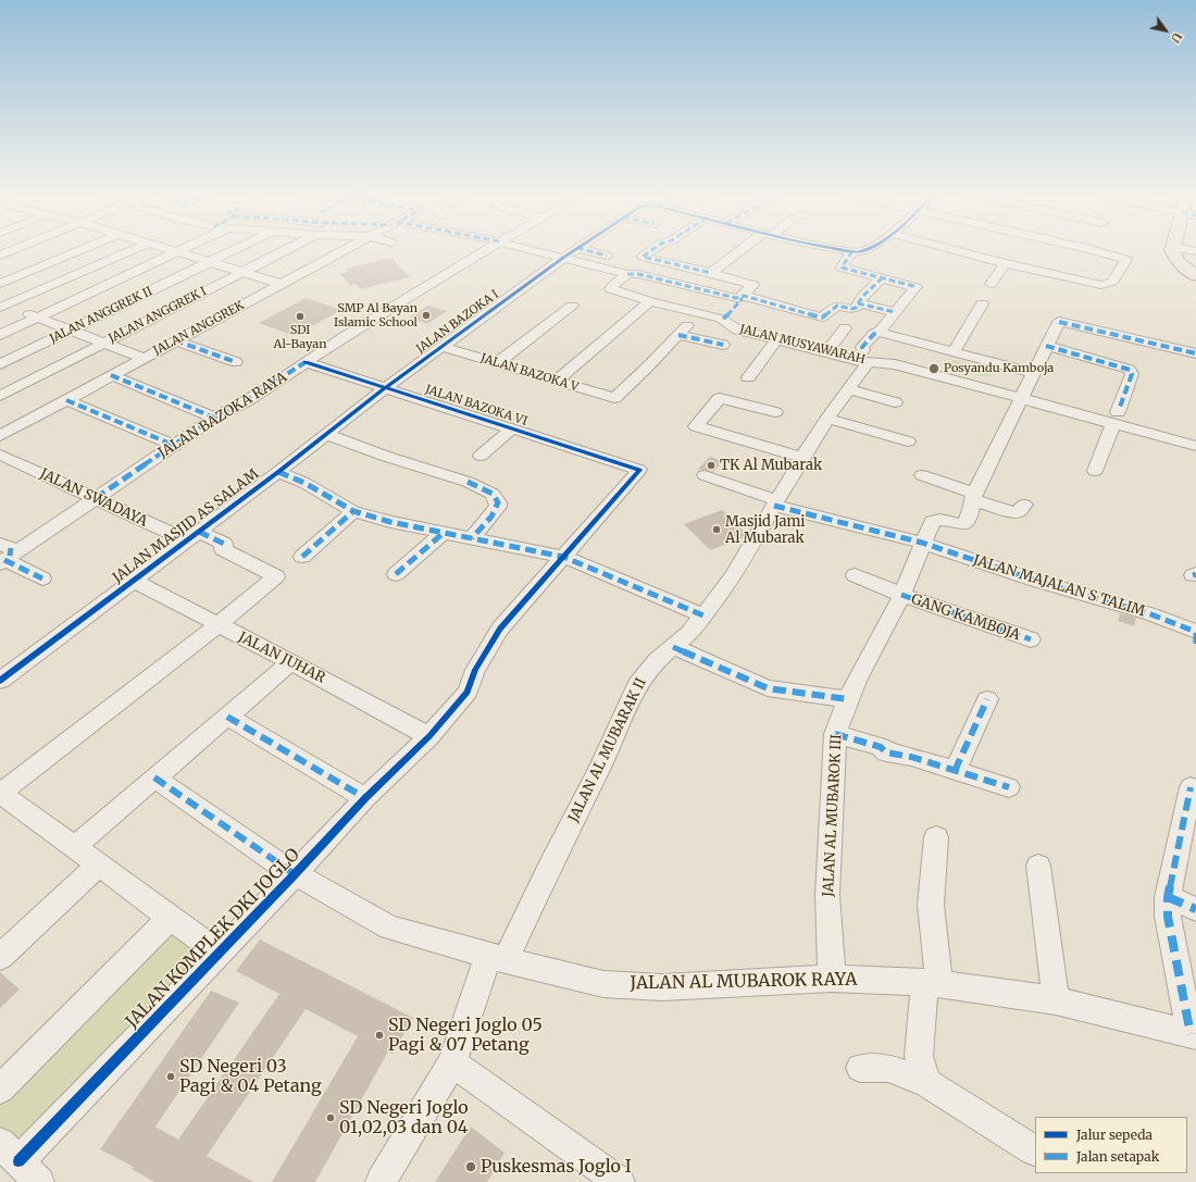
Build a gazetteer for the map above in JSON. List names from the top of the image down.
{
  "streets": {
    "street": [
      "JALAN ANGGREK II",
      "JALAN ANGGREK I",
      "JALAN BAZOKA I",
      "JALAN ANGGREK",
      "JALAN MUSYAWARAH",
      "JALAN BAZOKA V",
      "JALAN BAZOKA VI",
      "JALAN BAZOKA RAYA",
      "JALAN SWADAYA",
      "JALAN MASJID AS SALAM",
      "JALAN MAJALAN S TALIM",
      "GANG KAMBOJA",
      "JALAN JUHAR",
      "JALAN AL MUBARAK II",
      "JALAN AL MUBAROK III",
      "JALAN KOMPLEK DKI JOGLO",
      "JALAN AL MUBAROK RAYA"
    ]
  },
  "crossings": [
    ["JALAN BAZOKA I", "JALAN BAZOKA V"],
    ["JALAN BAZOKA I", "JALAN BAZOKA VI"],
    ["JALAN BAZOKA I", "JALAN MASJID AS SALAM"],
    ["JALAN MUSYAWARAH", "JALAN AL MUBARAK II"],
    ["JALAN BAZOKA VI", "JALAN BAZOKA RAYA"],
    ["JALAN BAZOKA VI", "JALAN MASJID AS SALAM"],
    ["JALAN BAZOKA VI", "JALAN KOMPLEK DKI JOGLO"],
    ["JALAN BAZOKA RAYA", "JALAN SWADAYA"],
    ["JALAN SWADAYA", "JALAN MASJID AS SALAM"],
    ["JALAN SWADAYA", "JALAN JUHAR"],
    ["JALAN MASJID AS SALAM", "JALAN JUHAR"],
    ["JALAN MAJALAN S TALIM", "JALAN AL MUBARAK II"],
    ["JALAN MAJALAN S TALIM", "JALAN AL MUBAROK III"],
    ["GANG KAMBOJA", "JALAN AL MUBAROK III"],
    ["JALAN JUHAR", "JALAN KOMPLEK DKI JOGLO"],
    ["JALAN AL MUBARAK II", "JALAN AL MUBAROK RAYA"],
    ["JALAN AL MUBAROK III", "JALAN AL MUBAROK RAYA"],
    ["JALAN KOMPLEK DKI JOGLO", "JALAN AL MUBAROK RAYA"]
  ],
  "places": [
    "SMP Al Bayan Islamic School",
    "SDI Al-Bayan",
    "Posyandu Kamboja",
    "TK Al Mubarak",
    "Masjid Jami Al Mubarak",
    "SD Negeri Joglo 05 Pagi & 07 Petang",
    "SD Negeri 03 Pagi & 04 Petang",
    "SD Negeri Joglo 01,02,03 dan 04",
    "Puskesmas Joglo I"
  ],
  "legend": ["Jalur sepeda", "Jalan setapak"],
  "north": "bottom right"
}
